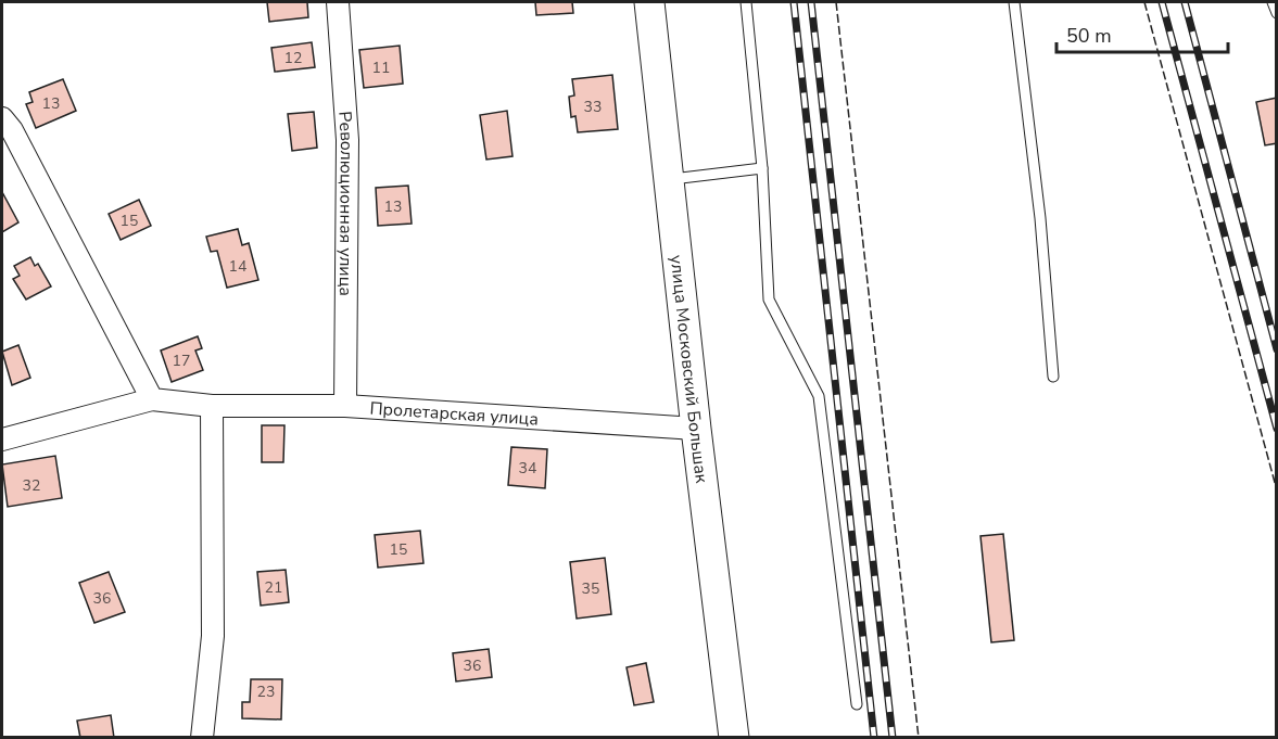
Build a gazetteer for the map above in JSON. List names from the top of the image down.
{
  "streets": {
    "street": ["Революционная улица", "улица Московский Большак", "Пролетарская улица"]
  },
  "crossings": [
    ["Революционная улица", "Пролетарская улица"],
    ["улица Московский Большак", "Пролетарская улица"]
  ],
  "house_numbers": [
    "12",
    "11",
    "13",
    "33",
    "13",
    "15",
    "14",
    "17",
    "34",
    "32",
    "15",
    "21",
    "35",
    "36",
    "36",
    "23"
  ],
  "scale_bar": "50 m"
}
